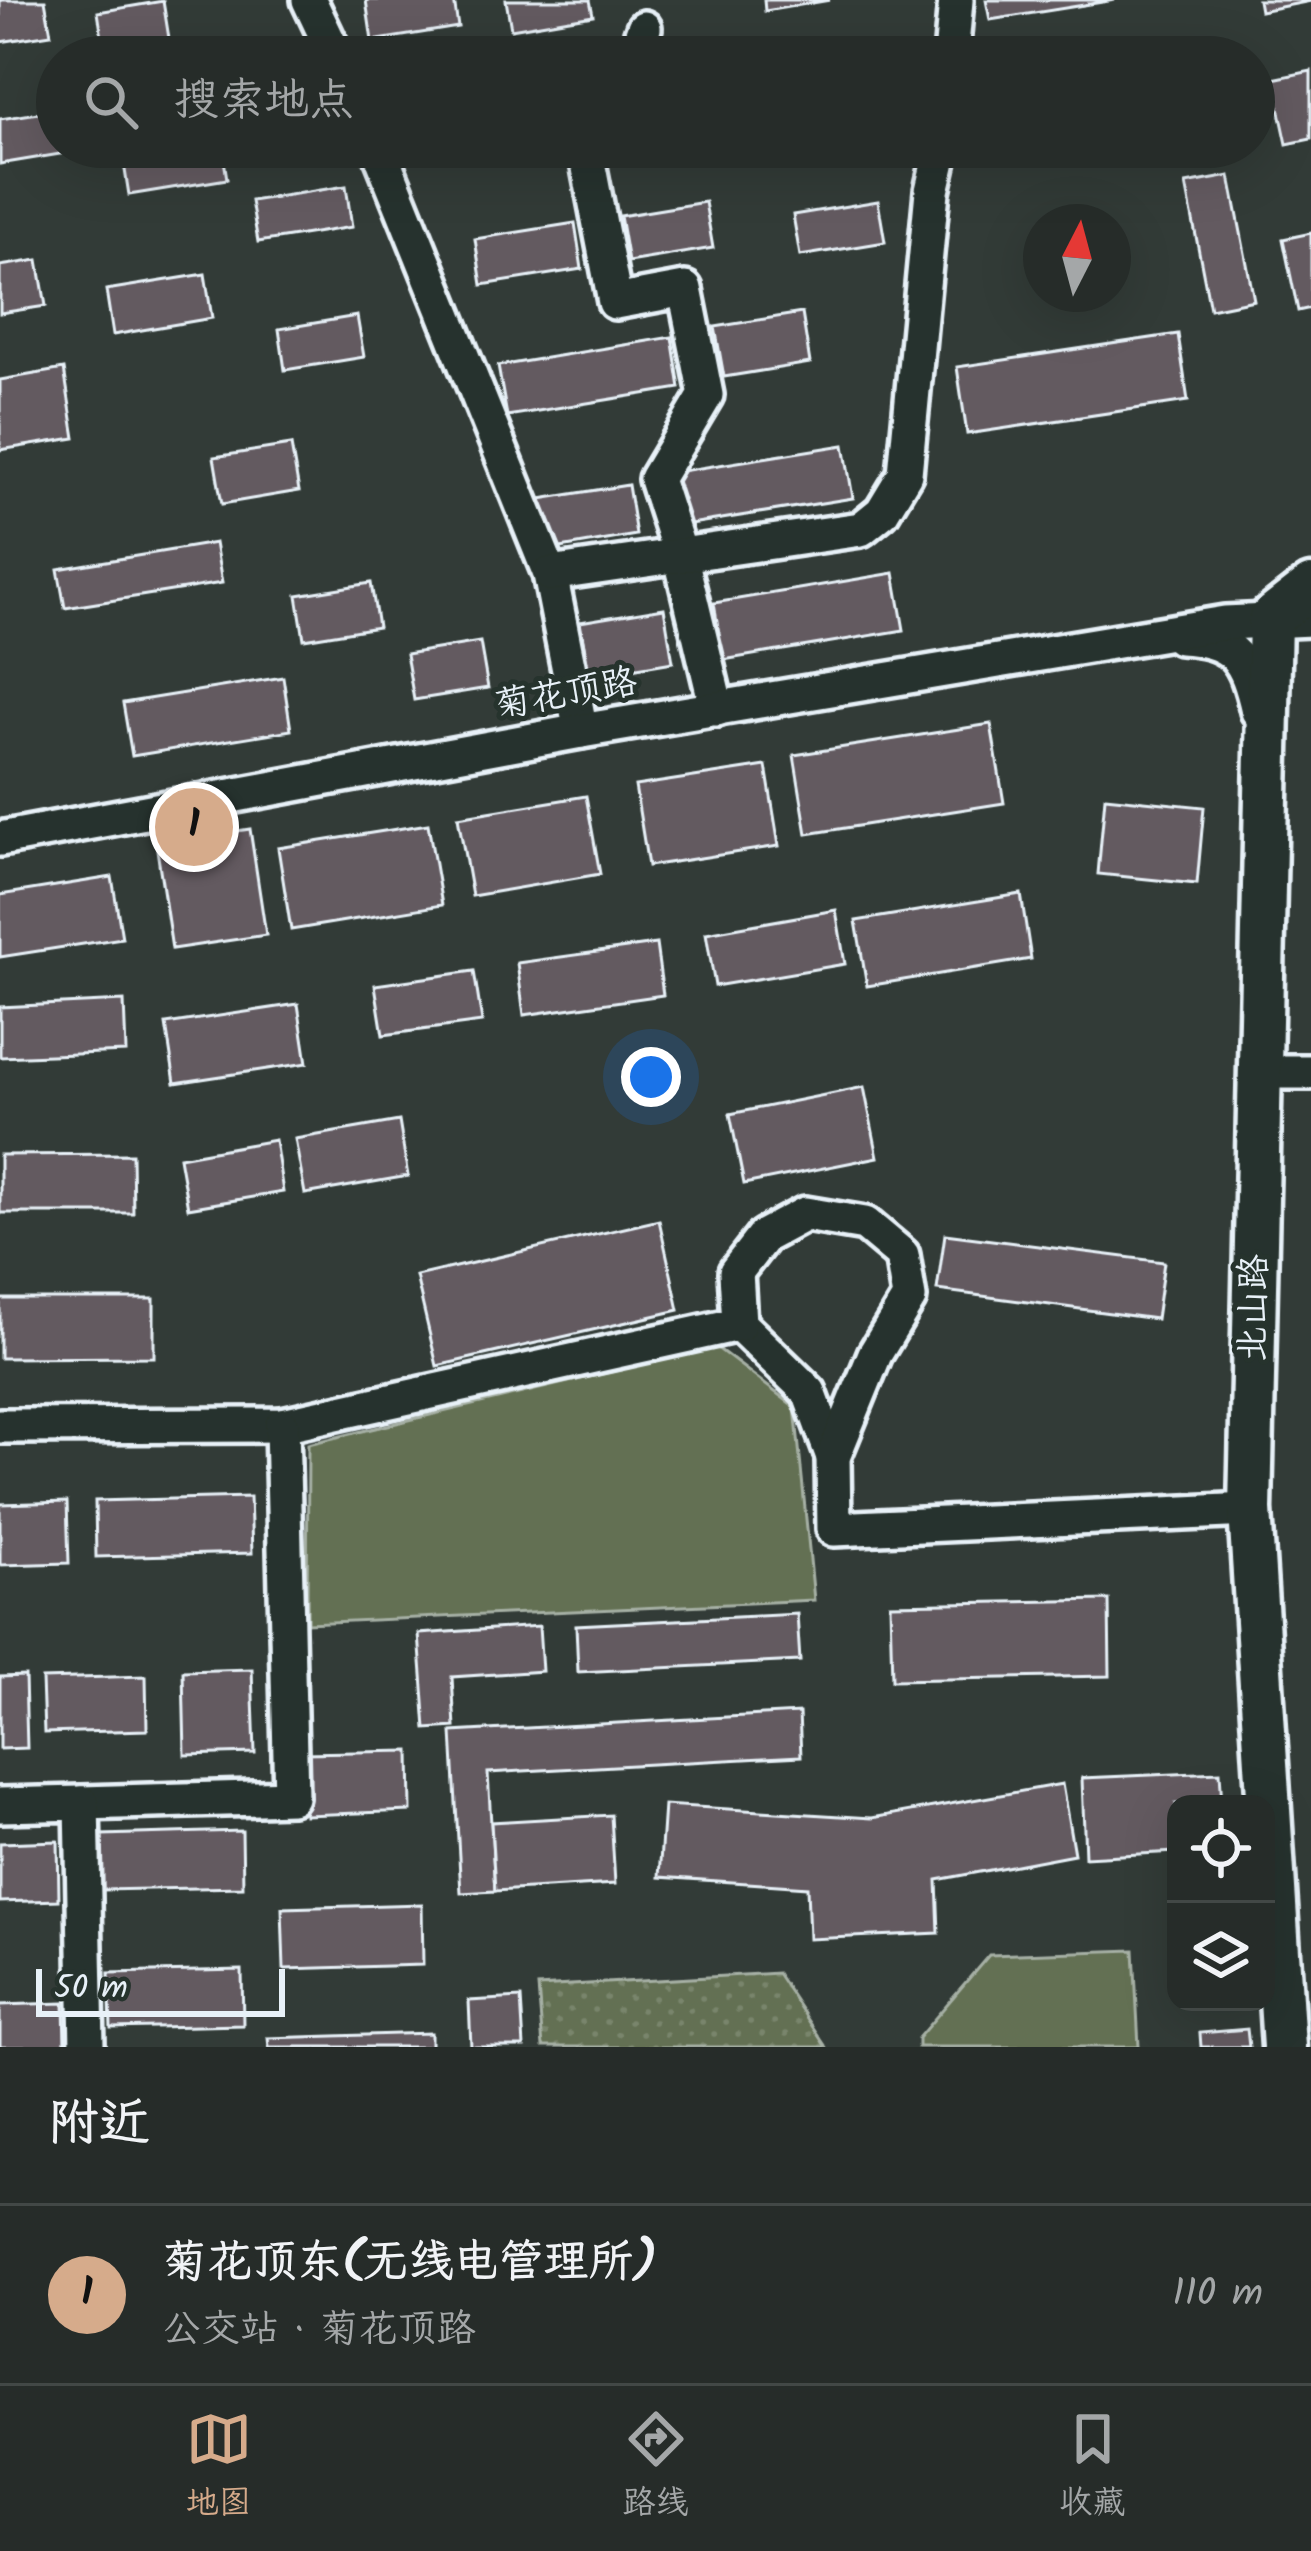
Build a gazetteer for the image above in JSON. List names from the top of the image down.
{
  "streets": {
    "main road": ["北山路"],
    "street": ["菊花顶路"]
  },
  "scale_bar": "50 m",
  "north": "top",
  "page": {
    "search": "搜索地点",
    "pins": "1",
    "scale": "50 m",
    "heading": "附近",
    "list": [
      {
        "mark": "1",
        "name": "菊花顶东(无线电管理所)",
        "note": "公交站 · 菊花顶路",
        "value": "110 m"
      }
    ],
    "nav": ["地图", "路线", "收藏"]
  }
}
